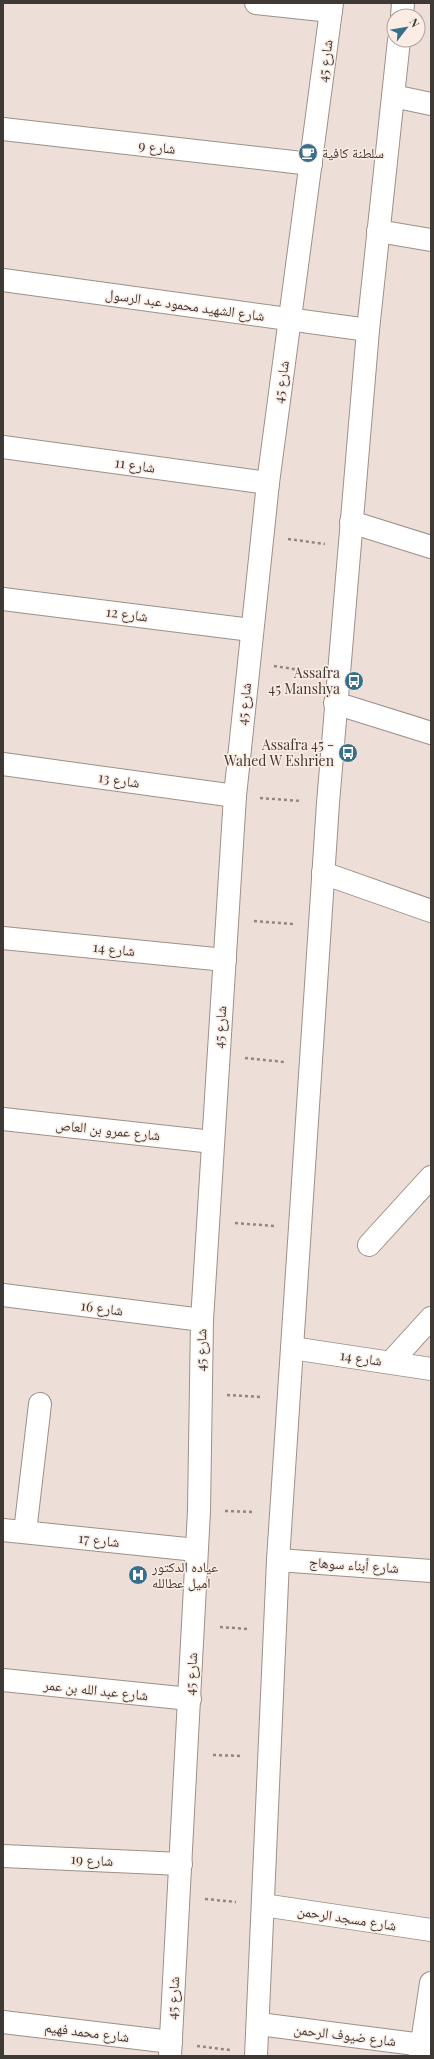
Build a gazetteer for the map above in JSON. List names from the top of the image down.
{
  "streets": {
    "street": [
      "شارع 45",
      "شارع 9",
      "شارع الشهيد محمود عبد الرسول",
      "شارع 11",
      "شارع 12",
      "شارع 13",
      "شارع 14",
      "شارع عمرو بن العاص",
      "شارع 16",
      "شارع 17",
      "شارع أبناء سوهاج",
      "شارع عبد الله بن عمر",
      "شارع 19",
      "شارع مسجد الرحمن",
      "شارع محمد فهيم",
      "شارع ضيوف الرحمن"
    ]
  },
  "crossings": [
    ["شارع 45", "شارع 9"],
    ["شارع 45", "شارع الشهيد محمود عبد الرسول"],
    ["شارع 45", "شارع 11"],
    ["شارع 45", "شارع 12"],
    ["شارع 45", "شارع 13"],
    ["شارع 45", "شارع 14"],
    ["شارع 45", "شارع عمرو بن العاص"],
    ["شارع 45", "شارع 16"],
    ["شارع 45", "شارع 17"],
    ["شارع 45", "شارع عبد الله بن عمر"],
    ["شارع 45", "شارع 19"],
    ["شارع 45", "شارع محمد فهيم"]
  ],
  "places": {
    "cafe": ["سلطنة كافية"],
    "bus stop": ["Assafra 45 Manshya", "Assafra 45 - Wahed W Eshrien"],
    "hospital": ["عياده الدكتور اميل عطالله"]
  },
  "north": "top right"
}
